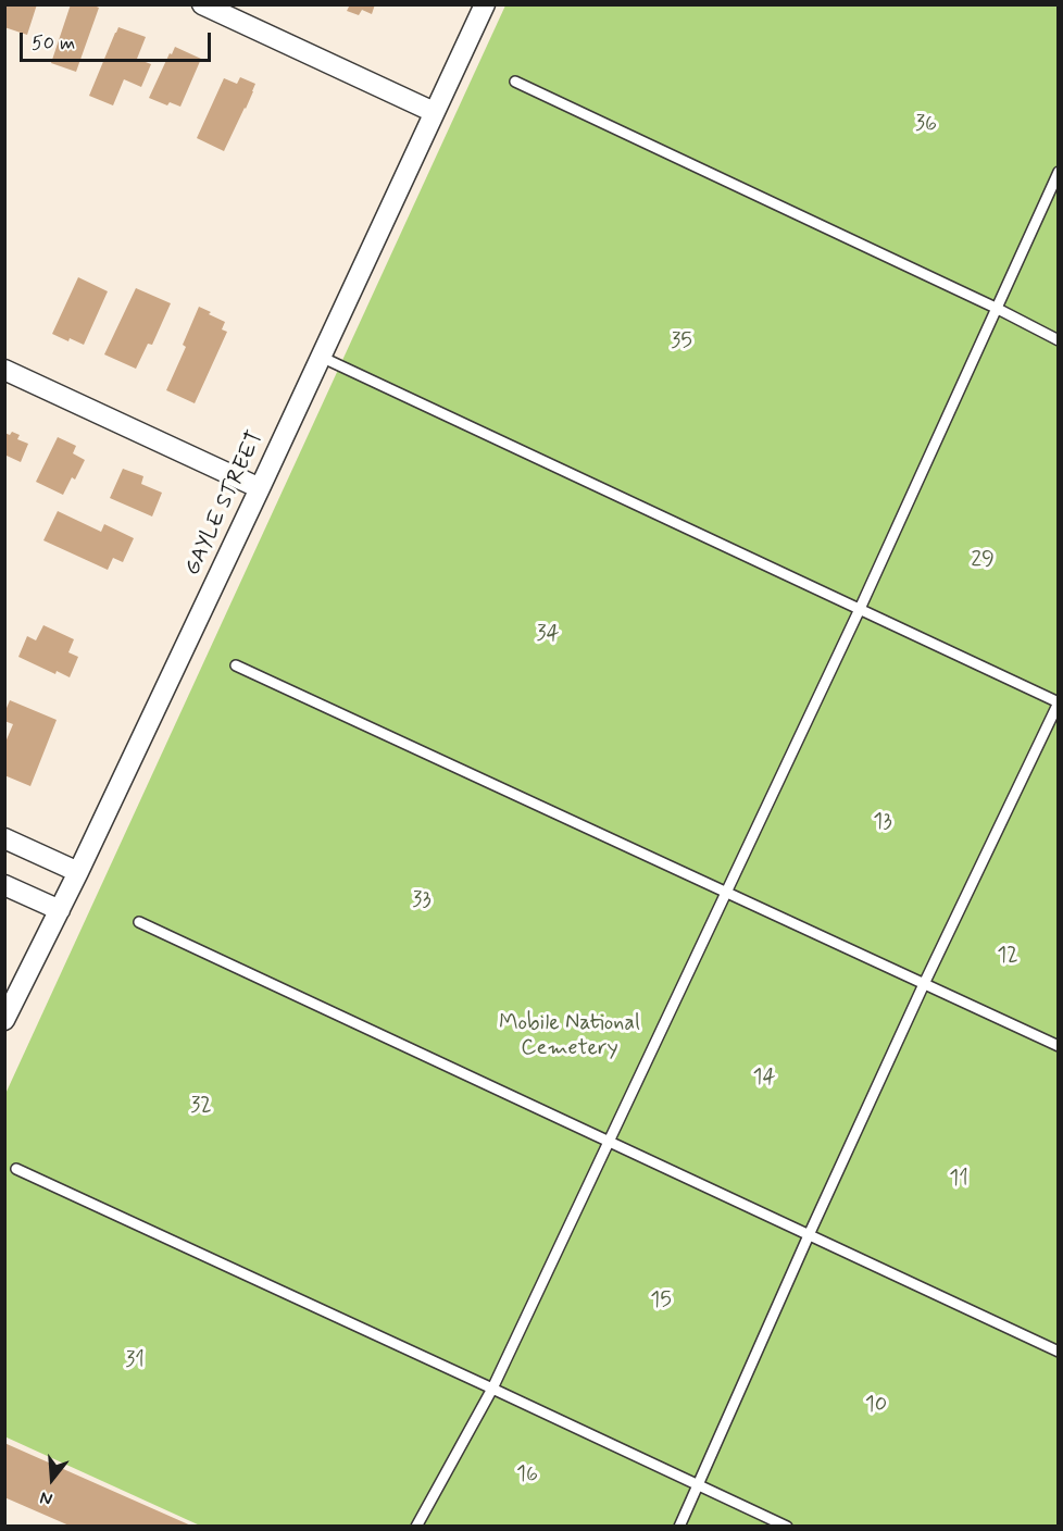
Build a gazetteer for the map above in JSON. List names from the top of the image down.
{
  "streets": {
    "street": ["GAYLE STREET"]
  },
  "parks": [
    "36",
    "35",
    "29",
    "34",
    "13",
    "33",
    "12",
    "Mobile National Cemetery",
    "14",
    "32",
    "11",
    "15",
    "31",
    "10",
    "16"
  ],
  "scale_bar": "50 m",
  "north": "bottom"
}
